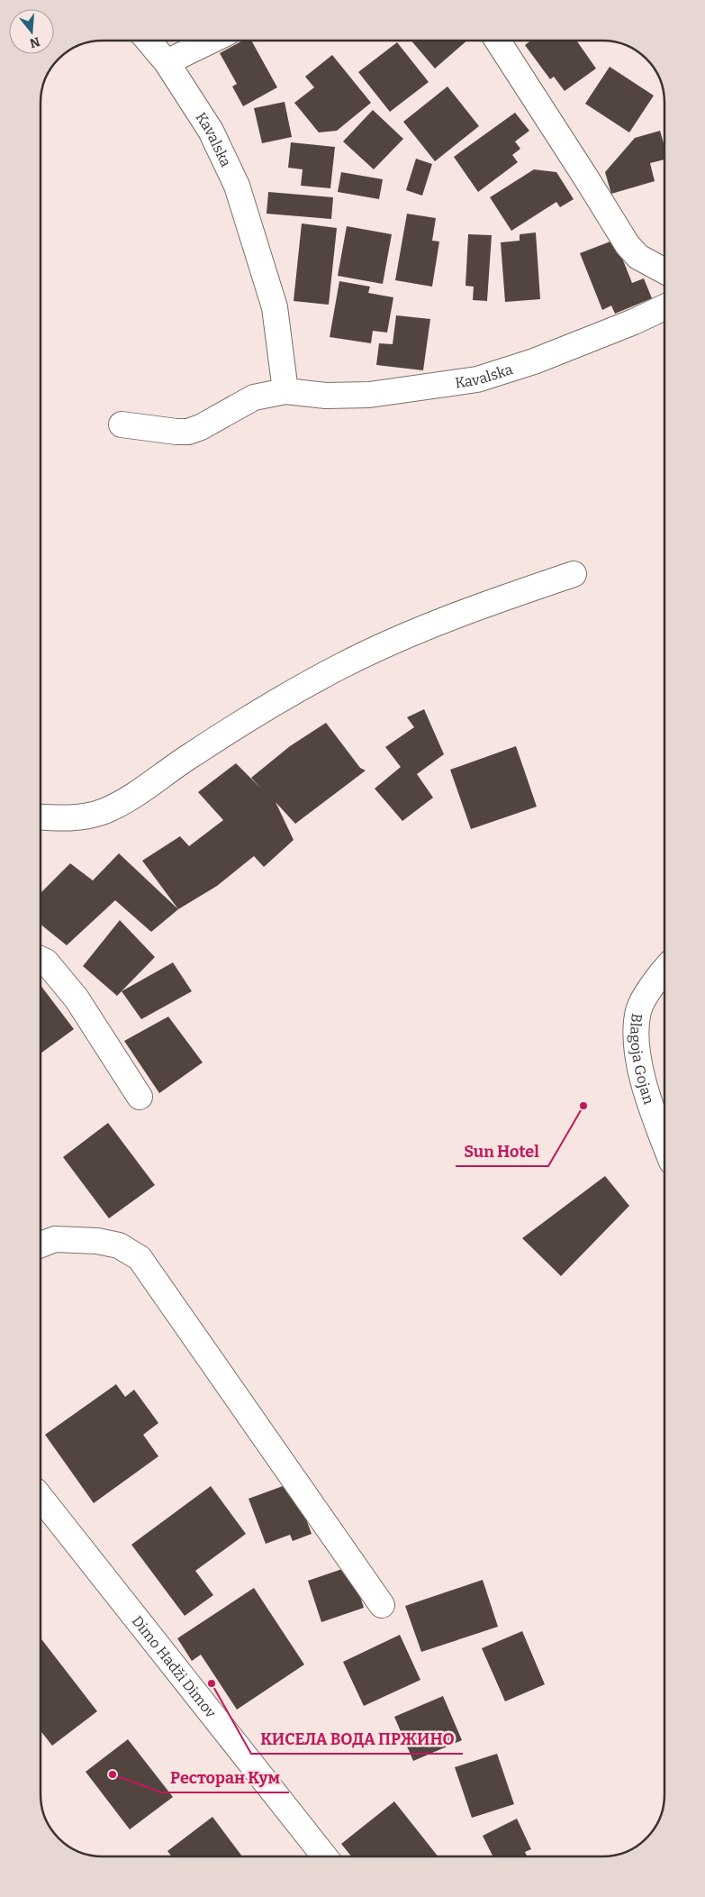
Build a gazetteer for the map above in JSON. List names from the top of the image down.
{
  "streets": {
    "street": ["Kavalska", "Blagoja Gojan", "Dimo Hadži Dimov"]
  },
  "places": ["Sun Hotel", "КИСЕЛА ВОДА ПРЖИНО", "Ресторан Кум"],
  "north": "bottom"
}
